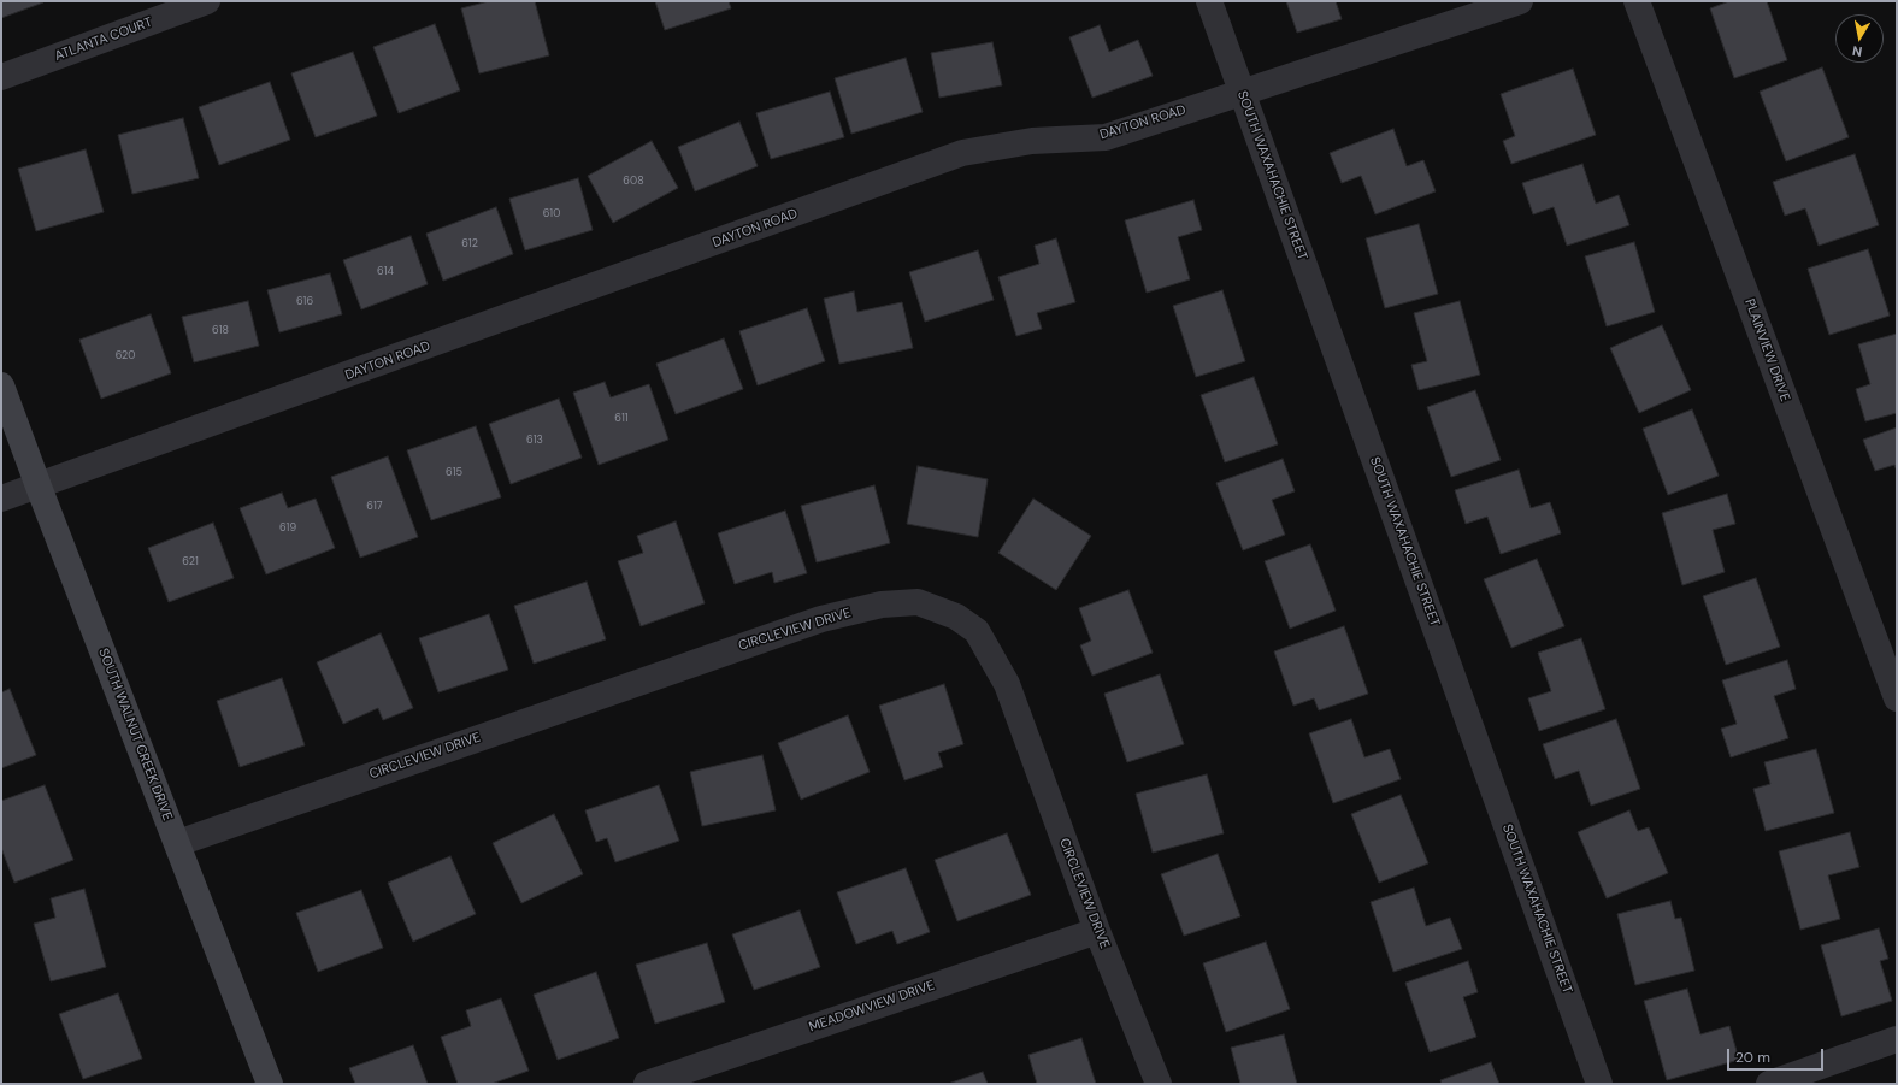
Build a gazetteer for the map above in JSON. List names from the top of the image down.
{
  "streets": {
    "street": [
      "ATLANTA COURT",
      "DAYTON ROAD",
      "SOUTH WAXAHACHIE STREET",
      "PLAINVIEW DRIVE",
      "CIRCLEVIEW DRIVE",
      "SOUTH WALNUT CREEK DRIVE",
      "MEADOWVIEW DRIVE"
    ]
  },
  "crossings": [
    ["DAYTON ROAD", "SOUTH WAXAHACHIE STREET"],
    ["DAYTON ROAD", "SOUTH WALNUT CREEK DRIVE"],
    ["CIRCLEVIEW DRIVE", "SOUTH WALNUT CREEK DRIVE"],
    ["CIRCLEVIEW DRIVE", "MEADOWVIEW DRIVE"]
  ],
  "house_numbers": [
    "608",
    "610",
    "612",
    "614",
    "616",
    "618",
    "620",
    "611",
    "613",
    "615",
    "617",
    "619",
    "621"
  ],
  "scale_bar": "20 m",
  "north": "bottom"
}
